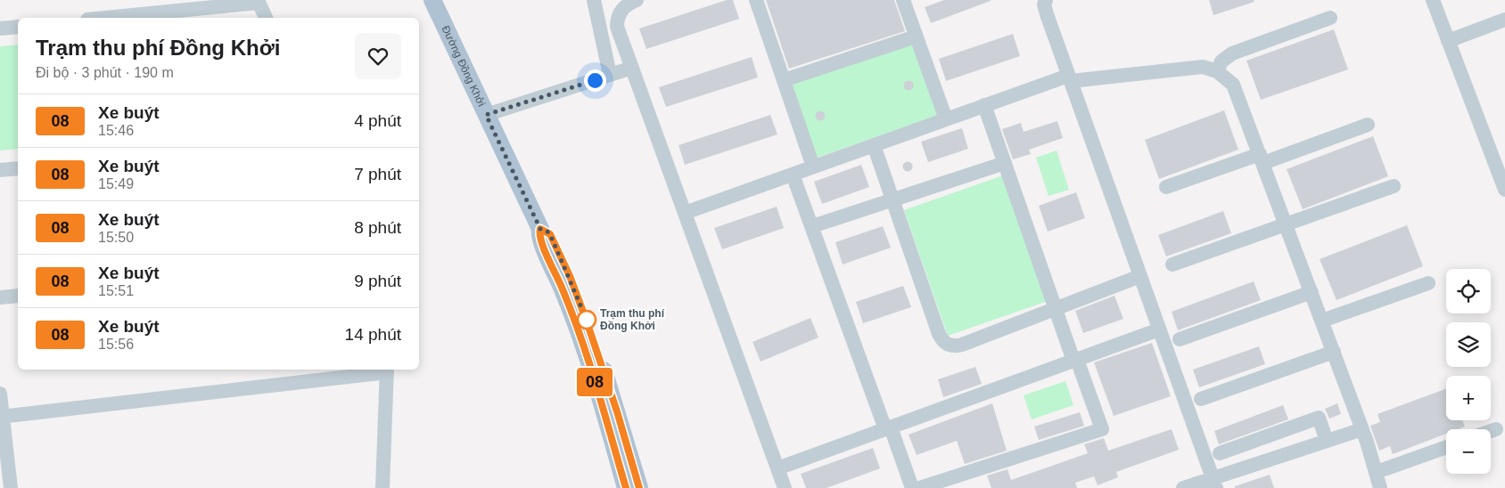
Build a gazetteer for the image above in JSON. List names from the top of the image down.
{
  "streets": {
    "main road": ["Đường Đồng Khởi"]
  },
  "places": ["Trạm thu phí Đồng Khởi"],
  "lines": ["bus line 08"],
  "page": {
    "on_map": "08",
    "heading": ["Trạm thu phí Đồng Khởi", "Đi bộ · 3 phút · 190 m"],
    "list": [
      {
        "mark": "08",
        "name": "Xe buýt",
        "note": "15:46",
        "value": "4 phút"
      },
      {
        "mark": "08",
        "name": "Xe buýt",
        "note": "15:49",
        "value": "7 phút"
      },
      {
        "mark": "08",
        "name": "Xe buýt",
        "note": "15:50",
        "value": "8 phút"
      },
      {
        "mark": "08",
        "name": "Xe buýt",
        "note": "15:51",
        "value": "9 phút"
      },
      {
        "mark": "08",
        "name": "Xe buýt",
        "note": "15:56",
        "value": "14 phút"
      }
    ],
    "map_buttons": ["+", "−"]
  }
}
